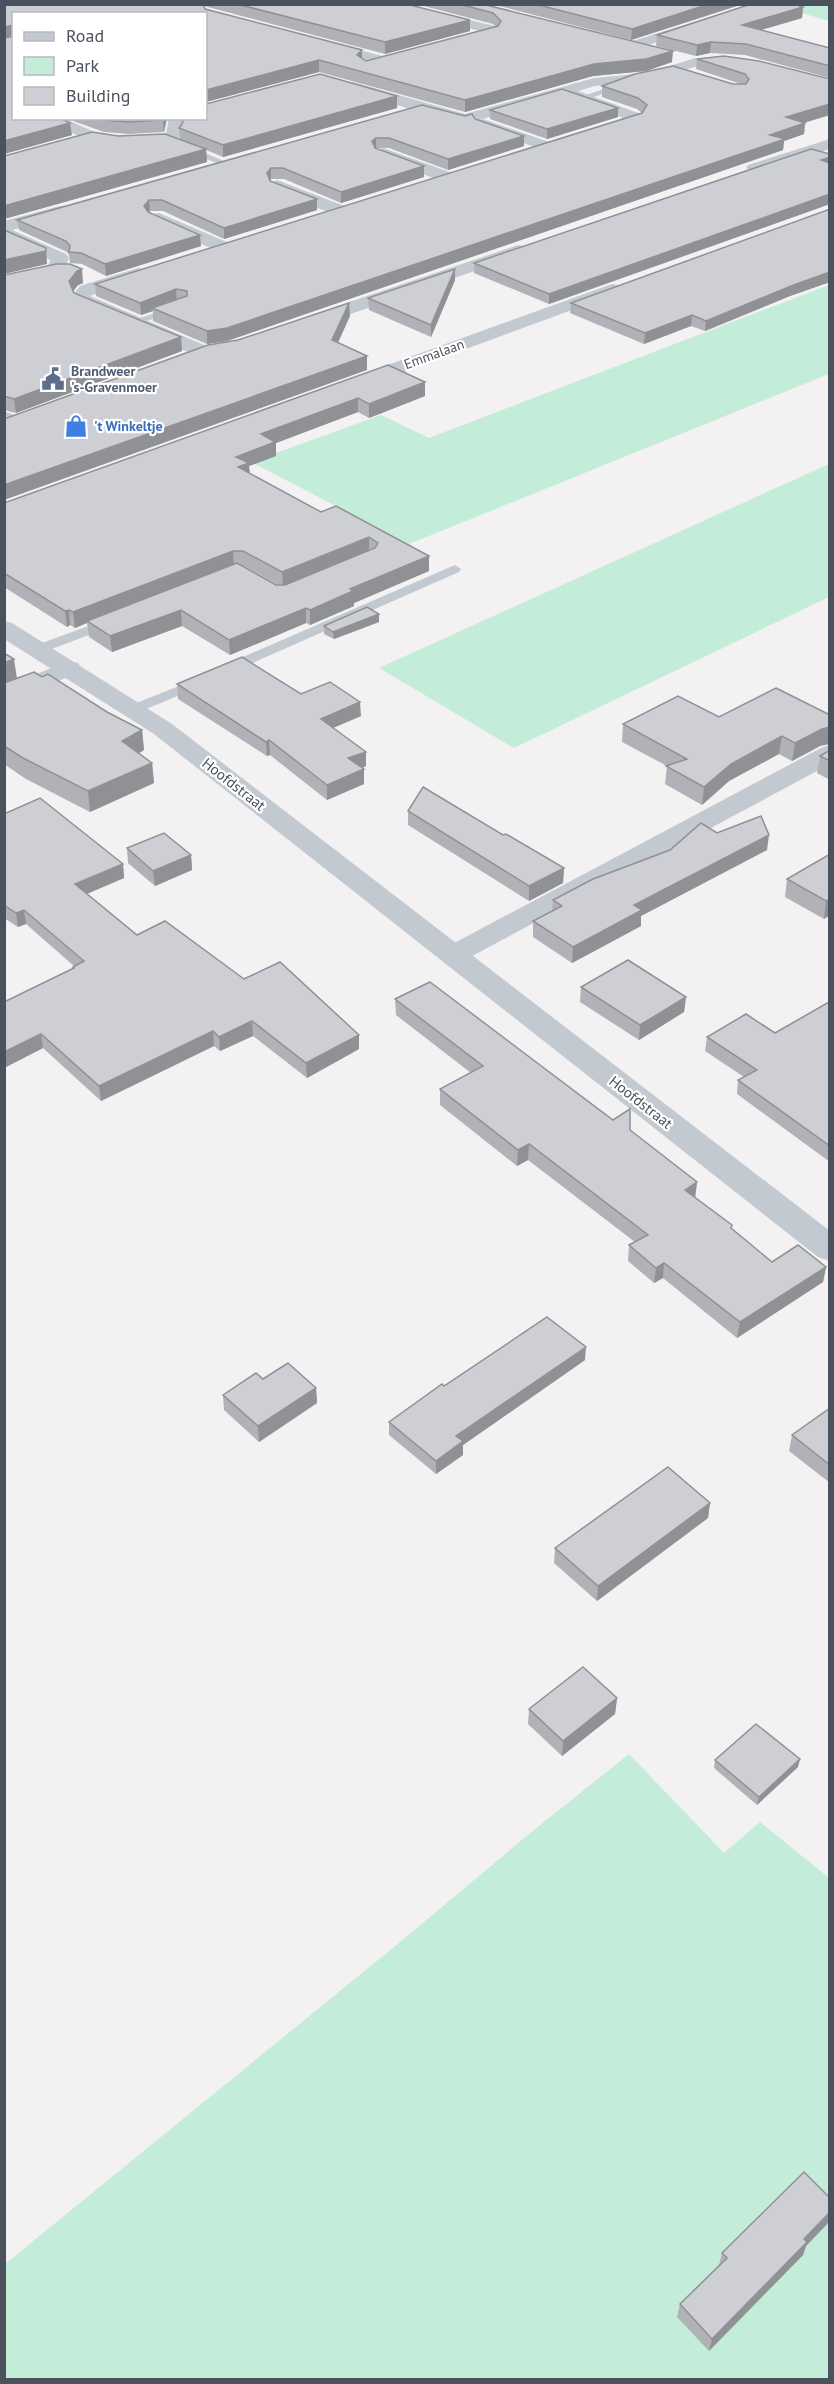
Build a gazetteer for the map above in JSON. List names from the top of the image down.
{
  "streets": {
    "street": ["Emmalaan", "Hoofdstraat"]
  },
  "places": {
    "public building": ["Brandweer 's-Gravenmoer"],
    "shop": ["'t Winkeltje"]
  },
  "legend": ["Road", "Park", "Building"]
}
